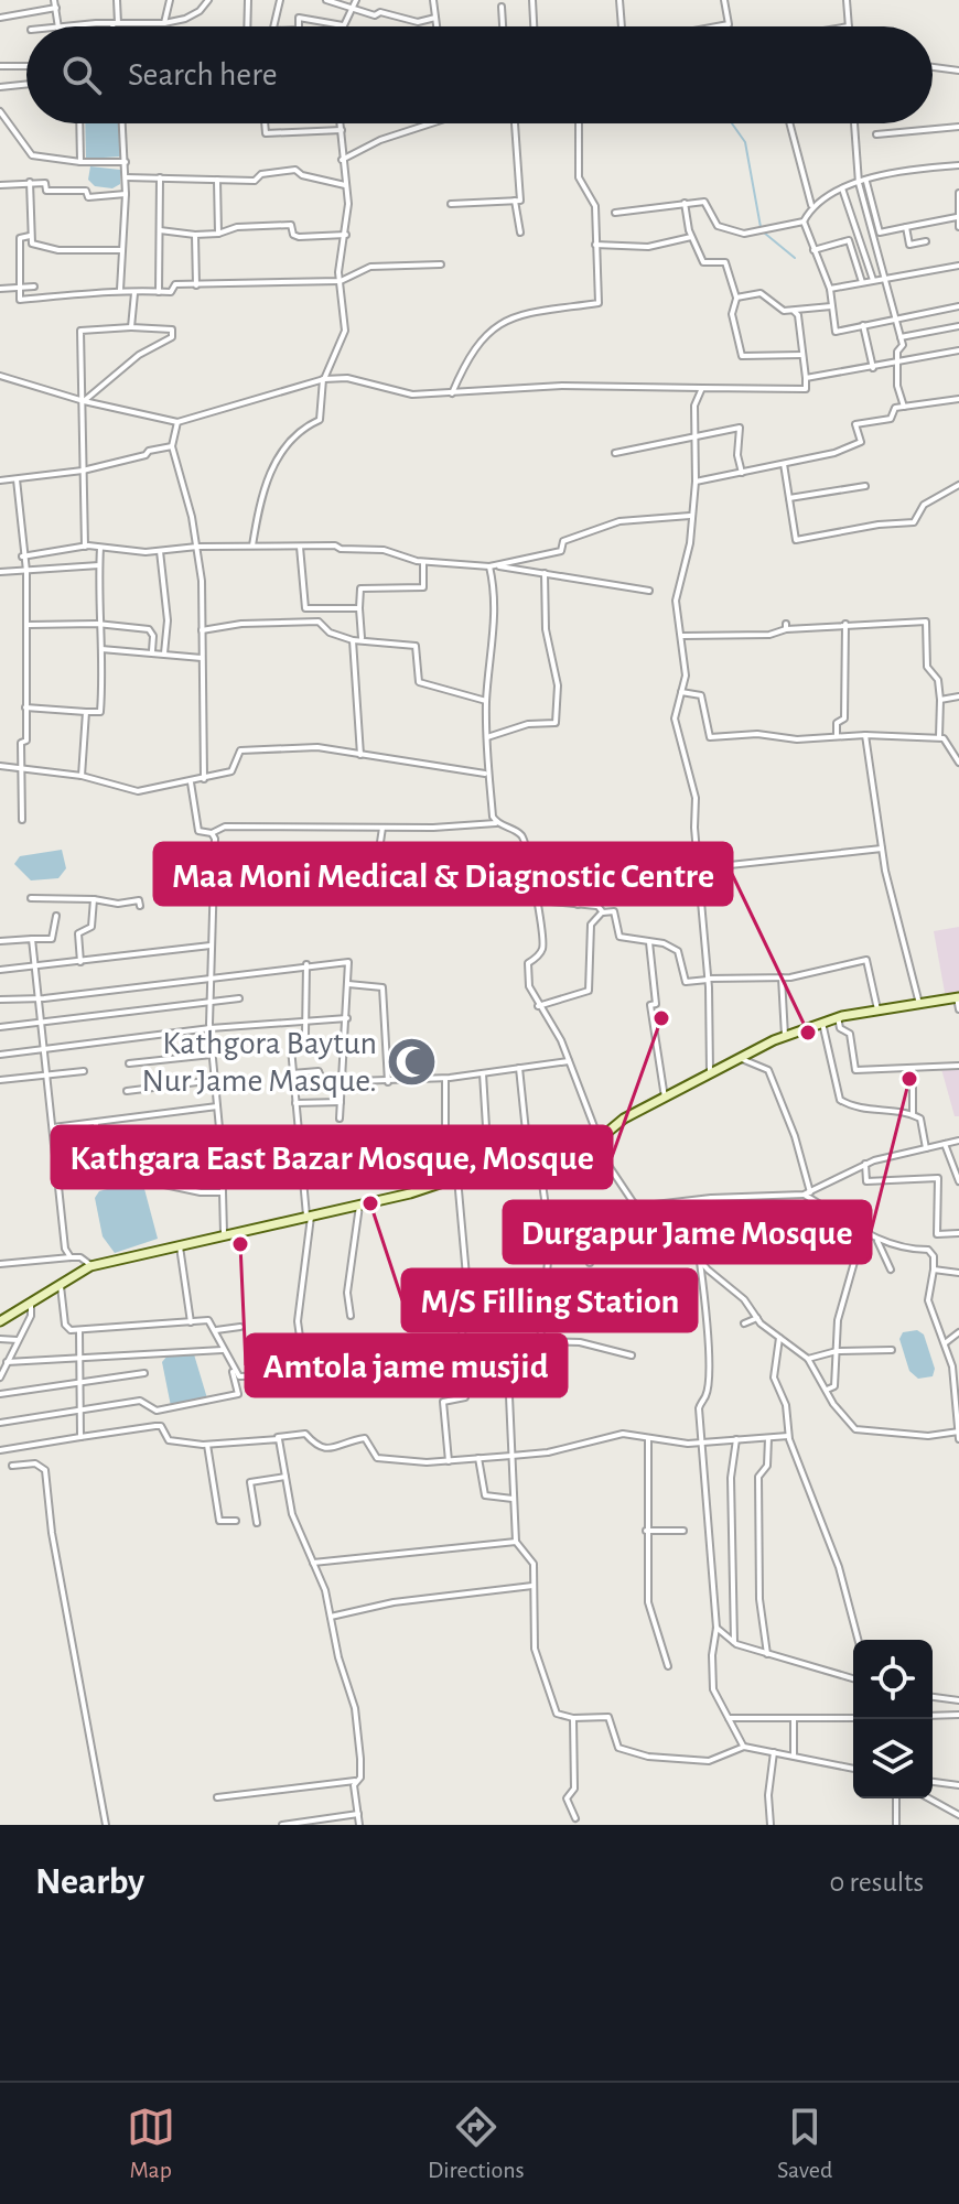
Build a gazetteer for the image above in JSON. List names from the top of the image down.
{
  "places": {
    "other": [
      "Kathgara East Bazar Mosque, Mosque",
      "Maa Moni Medical & Diagnostic Centre",
      "Durgapur Jame Mosque",
      "M/S Filling Station",
      "Amtola jame musjid"
    ],
    "mosque": ["Kathgora Baytun Nur Jame Masque."]
  },
  "page": {
    "search": "Search here",
    "heading": ["Nearby", "0 results"],
    "nav": ["Map", "Directions", "Saved"]
  }
}
